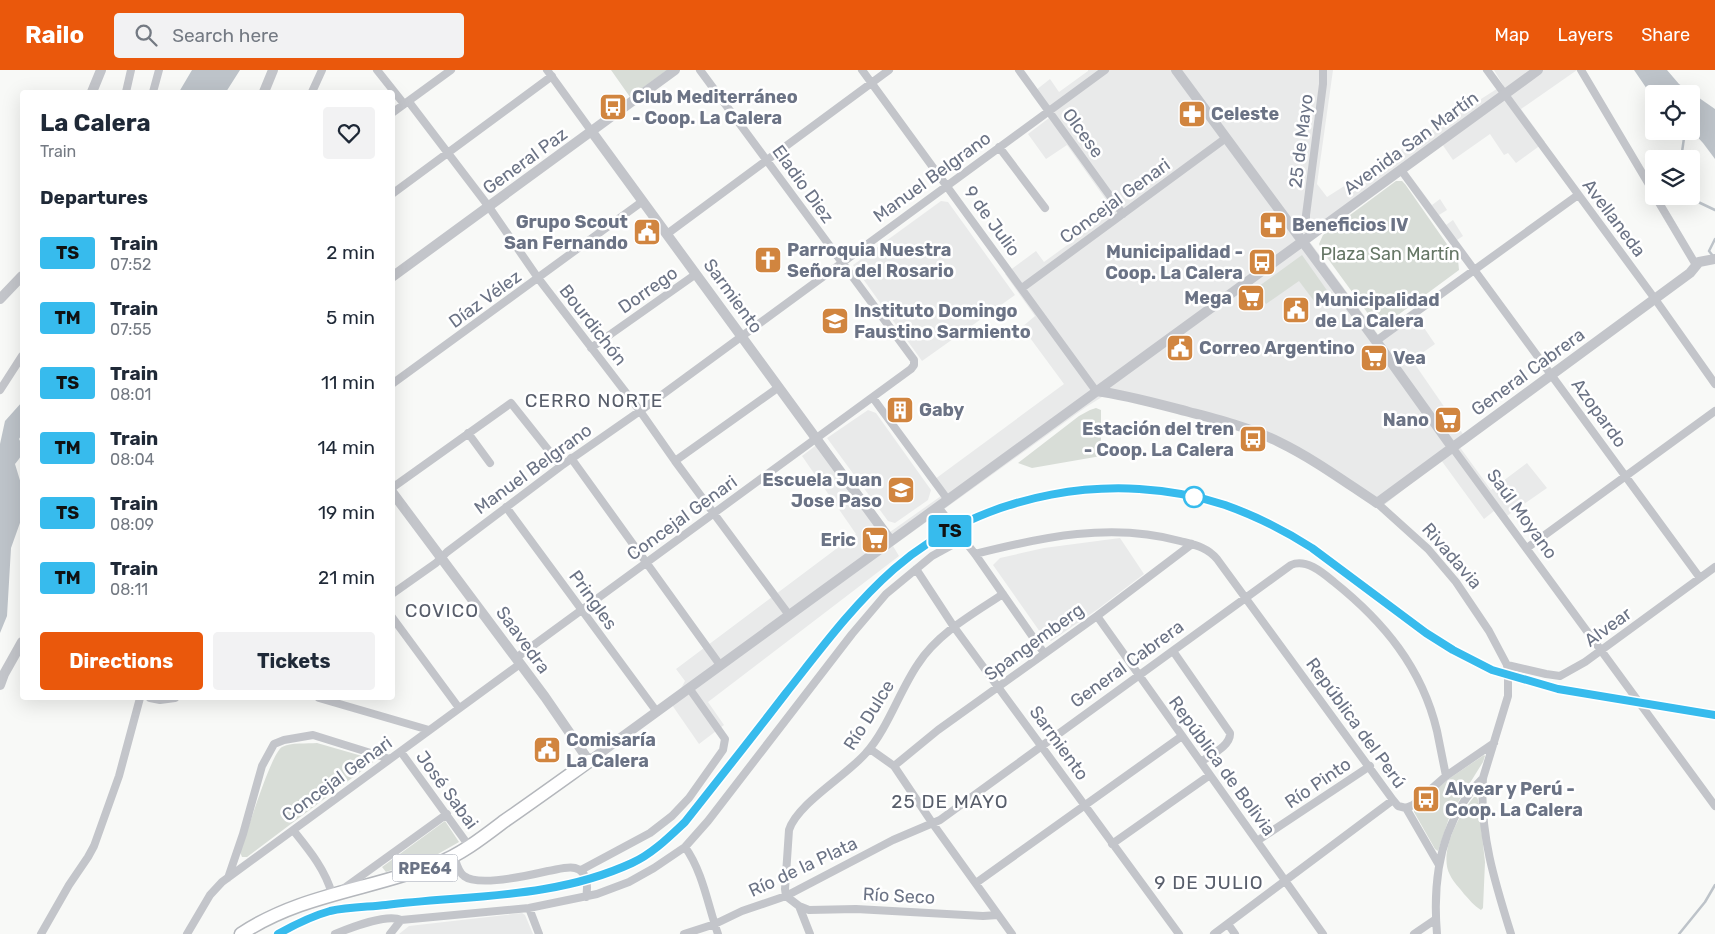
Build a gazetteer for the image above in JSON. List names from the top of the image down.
{
  "streets": {
    "main road": ["RPE64"],
    "street": [
      "Olcese",
      "25 de Mayo",
      "Avenida San Martín",
      "General Paz",
      "Manuel Belgrano",
      "Eladio Diez",
      "Concejal Genari",
      "Avellaneda",
      "9 de Julio",
      "Dorrego",
      "Sarmiento",
      "Díaz Vélez",
      "Bourdichón",
      "General Cabrera",
      "Azopardo",
      "Saúl Moyano",
      "Rivadavia",
      "Pringles",
      "Alvear",
      "Saavedra",
      "Spangemberg",
      "Río Dulce",
      "República del Perú",
      "República de Bolivia",
      "Río Pinto",
      "José Sabai",
      "Río de la Plata",
      "Río Seco"
    ]
  },
  "crossings": [
    ["Olcese", "Manuel Belgrano"],
    ["Olcese", "Concejal Genari"],
    ["25 de Mayo", "Avenida San Martín"],
    ["25 de Mayo", "Saúl Moyano"],
    ["Avenida San Martín", "Avellaneda"],
    ["Avenida San Martín", "Azopardo"],
    ["Avenida San Martín", "Saúl Moyano"],
    ["Avenida San Martín", "RPE64"],
    ["General Paz", "Sarmiento"],
    ["General Paz", "Bourdichón"],
    ["Manuel Belgrano", "Eladio Diez"],
    ["Manuel Belgrano", "9 de Julio"],
    ["Manuel Belgrano", "Sarmiento"],
    ["Manuel Belgrano", "Bourdichón"],
    ["Manuel Belgrano", "Pringles"],
    ["Manuel Belgrano", "Saavedra"],
    ["Eladio Diez", "Concejal Genari"],
    ["Concejal Genari", "9 de Julio"],
    ["Concejal Genari", "Sarmiento"],
    ["Concejal Genari", "Bourdichón"],
    ["Concejal Genari", "Saúl Moyano"],
    ["Concejal Genari", "Pringles"],
    ["Concejal Genari", "Saavedra"],
    ["Concejal Genari", "José Sabai"],
    ["Avellaneda", "General Cabrera"],
    ["9 de Julio", "Rivadavia"],
    ["9 de Julio", "RPE64"],
    ["Dorrego", "Sarmiento"],
    ["Dorrego", "Bourdichón"],
    ["Sarmiento", "Díaz Vélez"],
    ["Sarmiento", "General Cabrera"],
    ["Sarmiento", "Spangemberg"],
    ["Sarmiento", "Río Dulce"],
    ["Sarmiento", "RPE64"],
    ["Díaz Vélez", "Bourdichón"],
    ["Bourdichón", "RPE64"],
    ["General Cabrera", "Azopardo"],
    ["General Cabrera", "Saúl Moyano"],
    ["General Cabrera", "Rivadavia"],
    ["General Cabrera", "República del Perú"],
    ["General Cabrera", "República de Bolivia"],
    ["General Cabrera", "Río de la Plata"],
    ["Azopardo", "Alvear"],
    ["Saúl Moyano", "Alvear"],
    ["Saúl Moyano", "RPE64"],
    ["Rivadavia", "Alvear"],
    ["Rivadavia", "RPE64"],
    ["Pringles", "RPE64"],
    ["Saavedra", "RPE64"],
    ["Spangemberg", "República del Perú"],
    ["Spangemberg", "República de Bolivia"],
    ["Río Dulce", "Río de la Plata"],
    ["República del Perú", "Río Pinto"],
    ["República de Bolivia", "Río Pinto"],
    ["José Sabai", "RPE64"]
  ],
  "districts": [
    "CERRO NORTE",
    "COVICO",
    "25 DE MAYO",
    "9 DE JULIO"
  ],
  "parks": ["Plaza San Martín"],
  "places": {
    "bus stop": [
      "Club Mediterráneo - Coop. La Calera",
      "Municipalidad - Coop. La Calera",
      "Estación del tren - Coop. La Calera",
      "Alvear y Perú - Coop. La Calera"
    ],
    "pharmacy": ["Celeste", "Beneficios IV"],
    "public building": [
      "Grupo Scout San Fernando",
      "Municipalidad de La Calera",
      "Correo Argentino",
      "Comisaría La Calera"
    ],
    "church": ["Parroquia Nuestra Señora del Rosario"],
    "supermarket": [
      "Mega",
      "Vea",
      "Nano",
      "Eric"
    ],
    "school or university": ["Instituto Domingo Faustino Sarmiento", "Escuela Juan Jose Paso"],
    "building": ["Gaby"]
  },
  "page": {
    "header": "Railo",
    "search": "Search here",
    "nav": ["Map", "Layers", "Share"],
    "on_map": "TS",
    "heading": [
      ["La Calera", "Train"],
      "Departures"
    ],
    "list": [
      {
        "mark": "TS",
        "name": "Train",
        "note": "07:52",
        "value": "2 min"
      },
      {
        "mark": "TM",
        "name": "Train",
        "note": "07:55",
        "value": "5 min"
      },
      {
        "mark": "TS",
        "name": "Train",
        "note": "08:01",
        "value": "11 min"
      },
      {
        "mark": "TM",
        "name": "Train",
        "note": "08:04",
        "value": "14 min"
      },
      {
        "mark": "TS",
        "name": "Train",
        "note": "08:09",
        "value": "19 min"
      },
      {
        "mark": "TM",
        "name": "Train",
        "note": "08:11",
        "value": "21 min"
      }
    ],
    "buttons": ["Directions", "Tickets"]
  }
}
